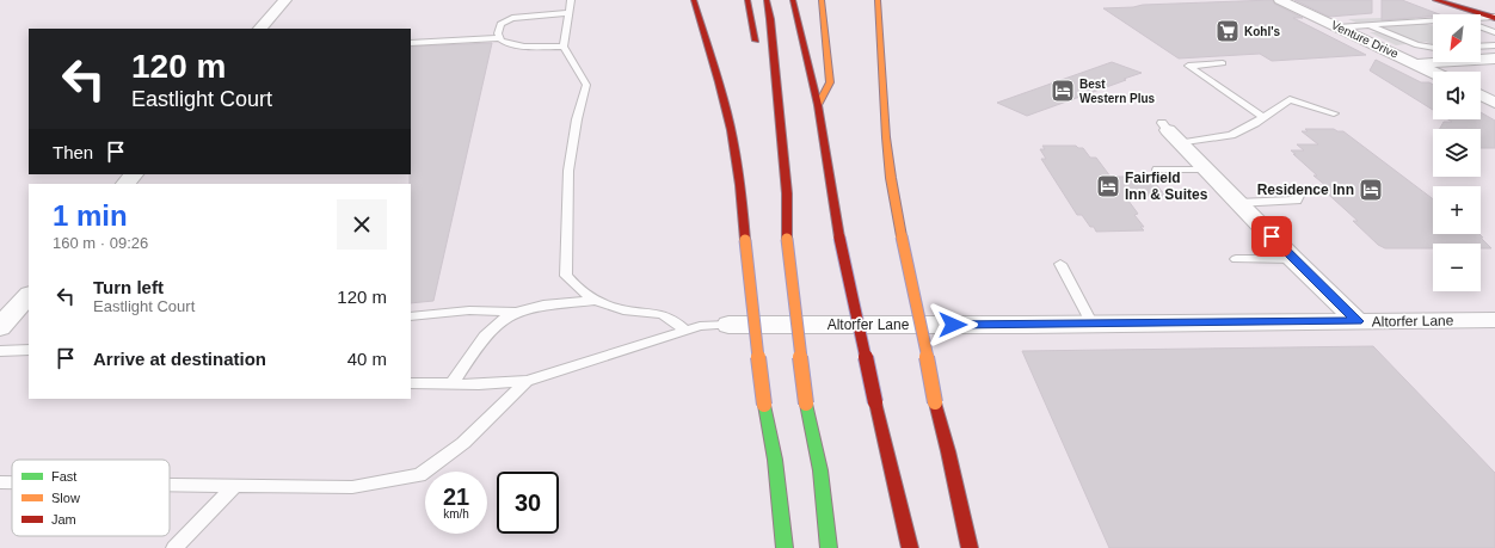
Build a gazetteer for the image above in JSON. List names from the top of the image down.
{
  "streets": {
    "street": ["Venture Drive", "Altorfer Lane"]
  },
  "places": {
    "supermarket": ["Kohl's"],
    "hotel": ["Best Western Plus", "Fairfield Inn & Suites", "Residence Inn"]
  },
  "legend": ["Fast", "Slow", "Jam"],
  "north": "bottom left",
  "page": {
    "map_buttons": ["+", "−"],
    "turn": ["120 m", "Eastlight Court"],
    "then": "Then",
    "heading": ["1 min", "160 m · 09:26"],
    "list": [
      {
        "name": "Turn left",
        "note": "Eastlight Court",
        "value": "120 m"
      },
      {
        "name": "Arrive at destination",
        "value": "40 m"
      }
    ],
    "speed": "21 km/h",
    "limit": "30"
  }
}
